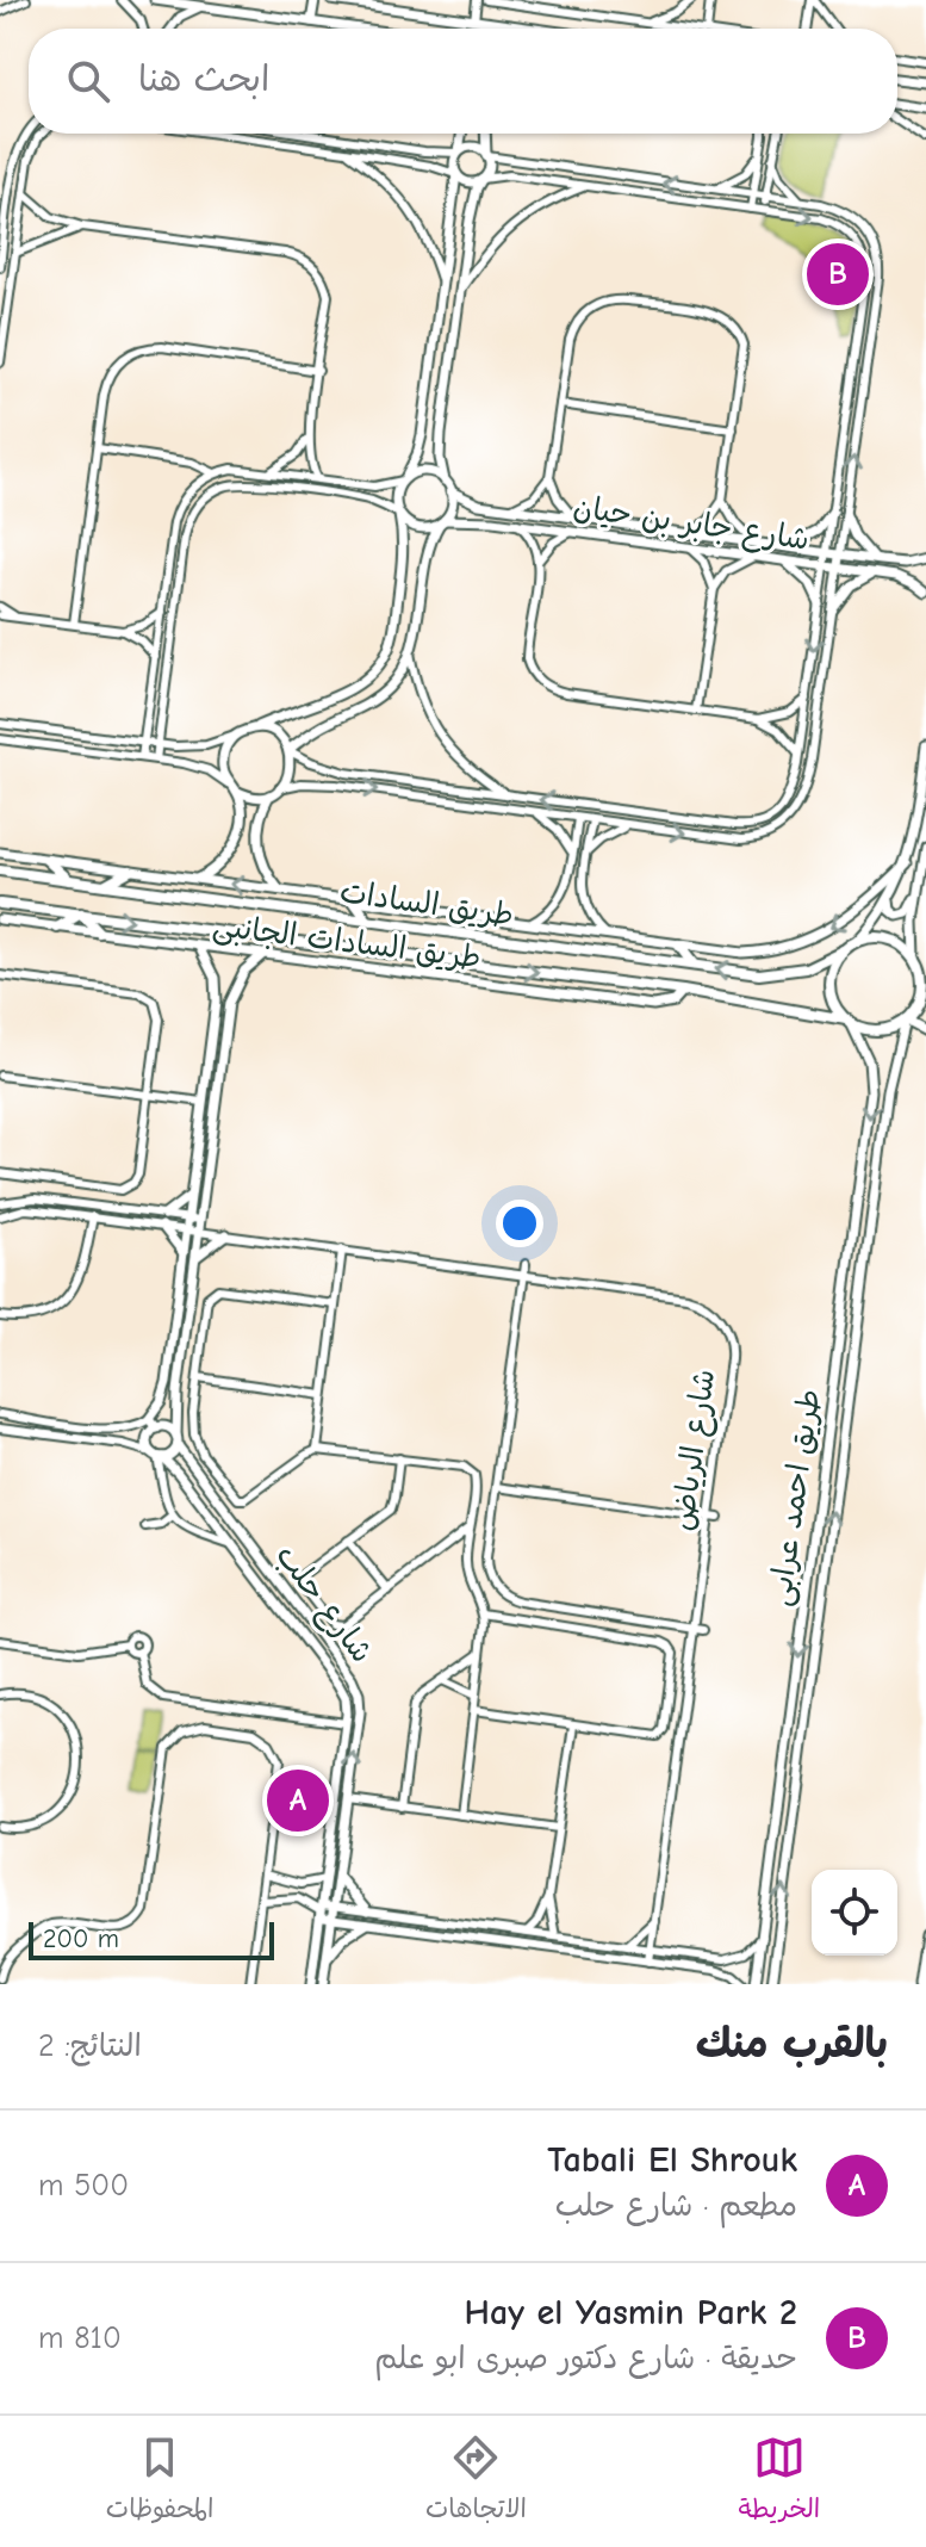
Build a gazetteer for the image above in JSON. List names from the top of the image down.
{
  "streets": {
    "main road": ["طريق السادات"],
    "street": [
      "شارع جابر بن حيان",
      "طريق السادات الجانبى",
      "شارع الرياض",
      "طريق احمد عرابى",
      "شارع حلب"
    ]
  },
  "crossings": [
    ["طريق السادات", "طريق السادات الجانبى"],
    ["طريق السادات", "طريق احمد عرابى"]
  ],
  "scale_bar": "200 m",
  "page": {
    "search": "ابحث هنا",
    "pins": ["B", "A"],
    "scale": "200 m",
    "heading": ["بالقرب منك", "النتائج: 2"],
    "list": [
      {
        "mark": "A",
        "name": "Tabali El Shrouk",
        "note": "مطعم · شارع حلب",
        "value": "500 m"
      },
      {
        "mark": "B",
        "name": "Hay el Yasmin Park 2",
        "note": "حديقة · شارع دكتور صبرى ابو علم",
        "value": "810 m"
      }
    ],
    "nav": ["الخريطة", "الاتجاهات", "المحفوظات"]
  }
}
